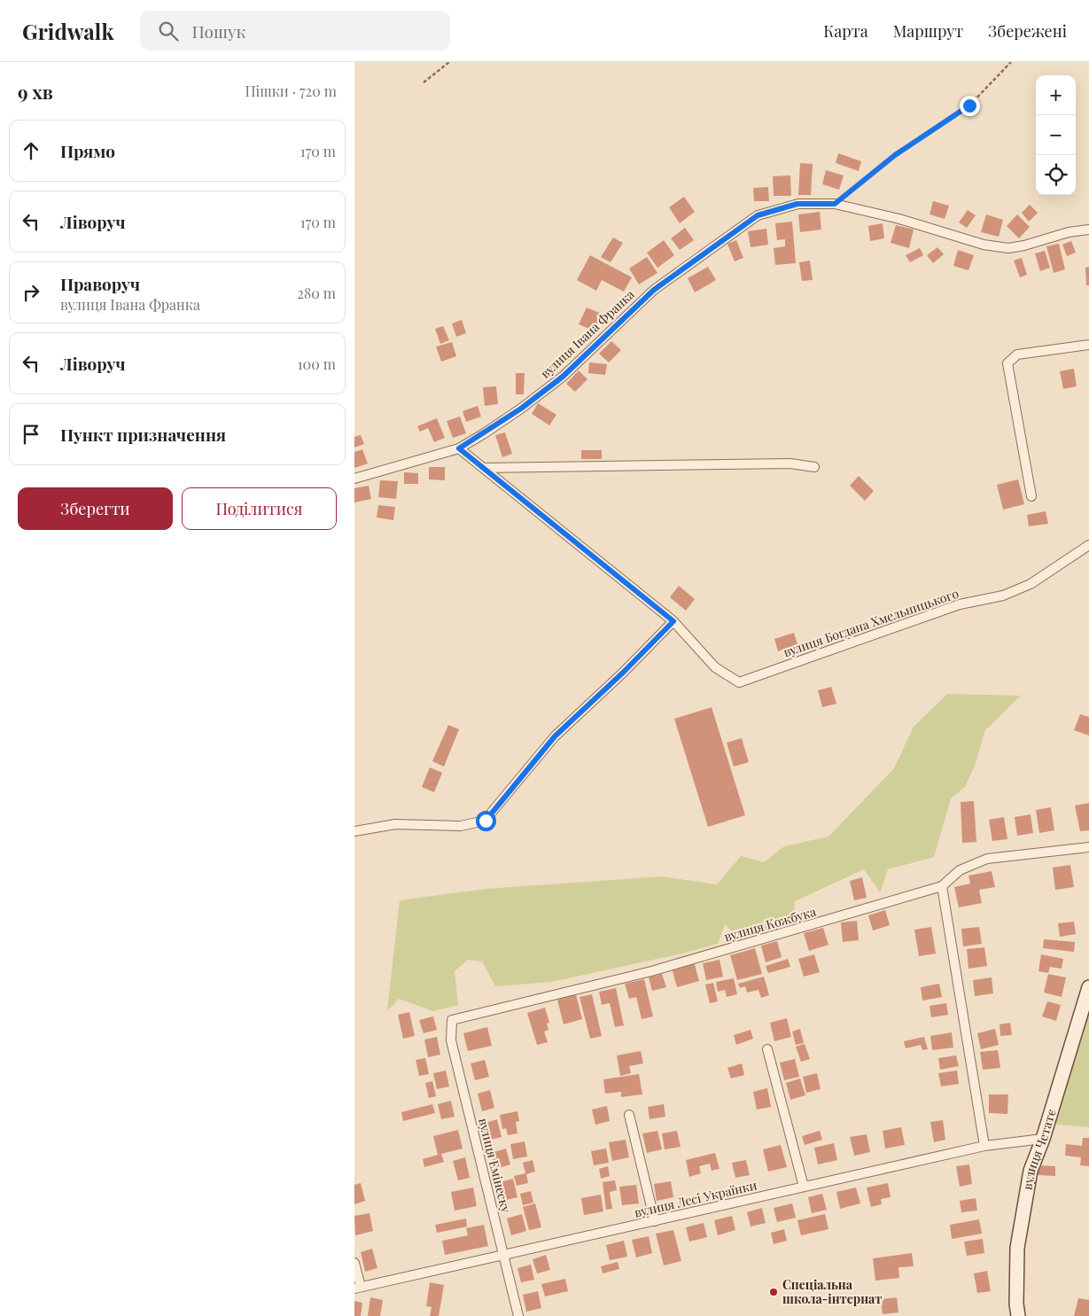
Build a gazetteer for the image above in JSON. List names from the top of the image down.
{
  "streets": {
    "street": [
      "вулиця Івана Франка",
      "вулиця Богдана Хмельницького",
      "вулиця Кожбука",
      "вулиця Четатє",
      "вулиця Емінеску",
      "вулиця Лесі Українки"
    ]
  },
  "crossings": [
    ["вулиця Івана Франка", "вулиця Богдана Хмельницького"],
    ["вулиця Кожбука", "вулиця Емінеску"],
    ["вулиця Четатє", "вулиця Лесі Українки"],
    ["вулиця Емінеску", "вулиця Лесі Українки"]
  ],
  "places": ["Спеціальна школа-інтернат"],
  "page": {
    "header": "Gridwalk",
    "search": "Пошук",
    "nav": ["Карта", "Маршрут", "Збережені"],
    "heading": ["9 хв", "Пішки · 720 m"],
    "map_buttons": ["+", "−"],
    "list": [
      ["Прямо", "170 m"],
      ["Ліворуч", "170 m"],
      ["Праворуч", "вулиця Івана Франка", "280 m"],
      ["Ліворуч", "100 m"],
      "Пункт призначення"
    ],
    "buttons": ["Зберегти", "Поділитися"]
  }
}
